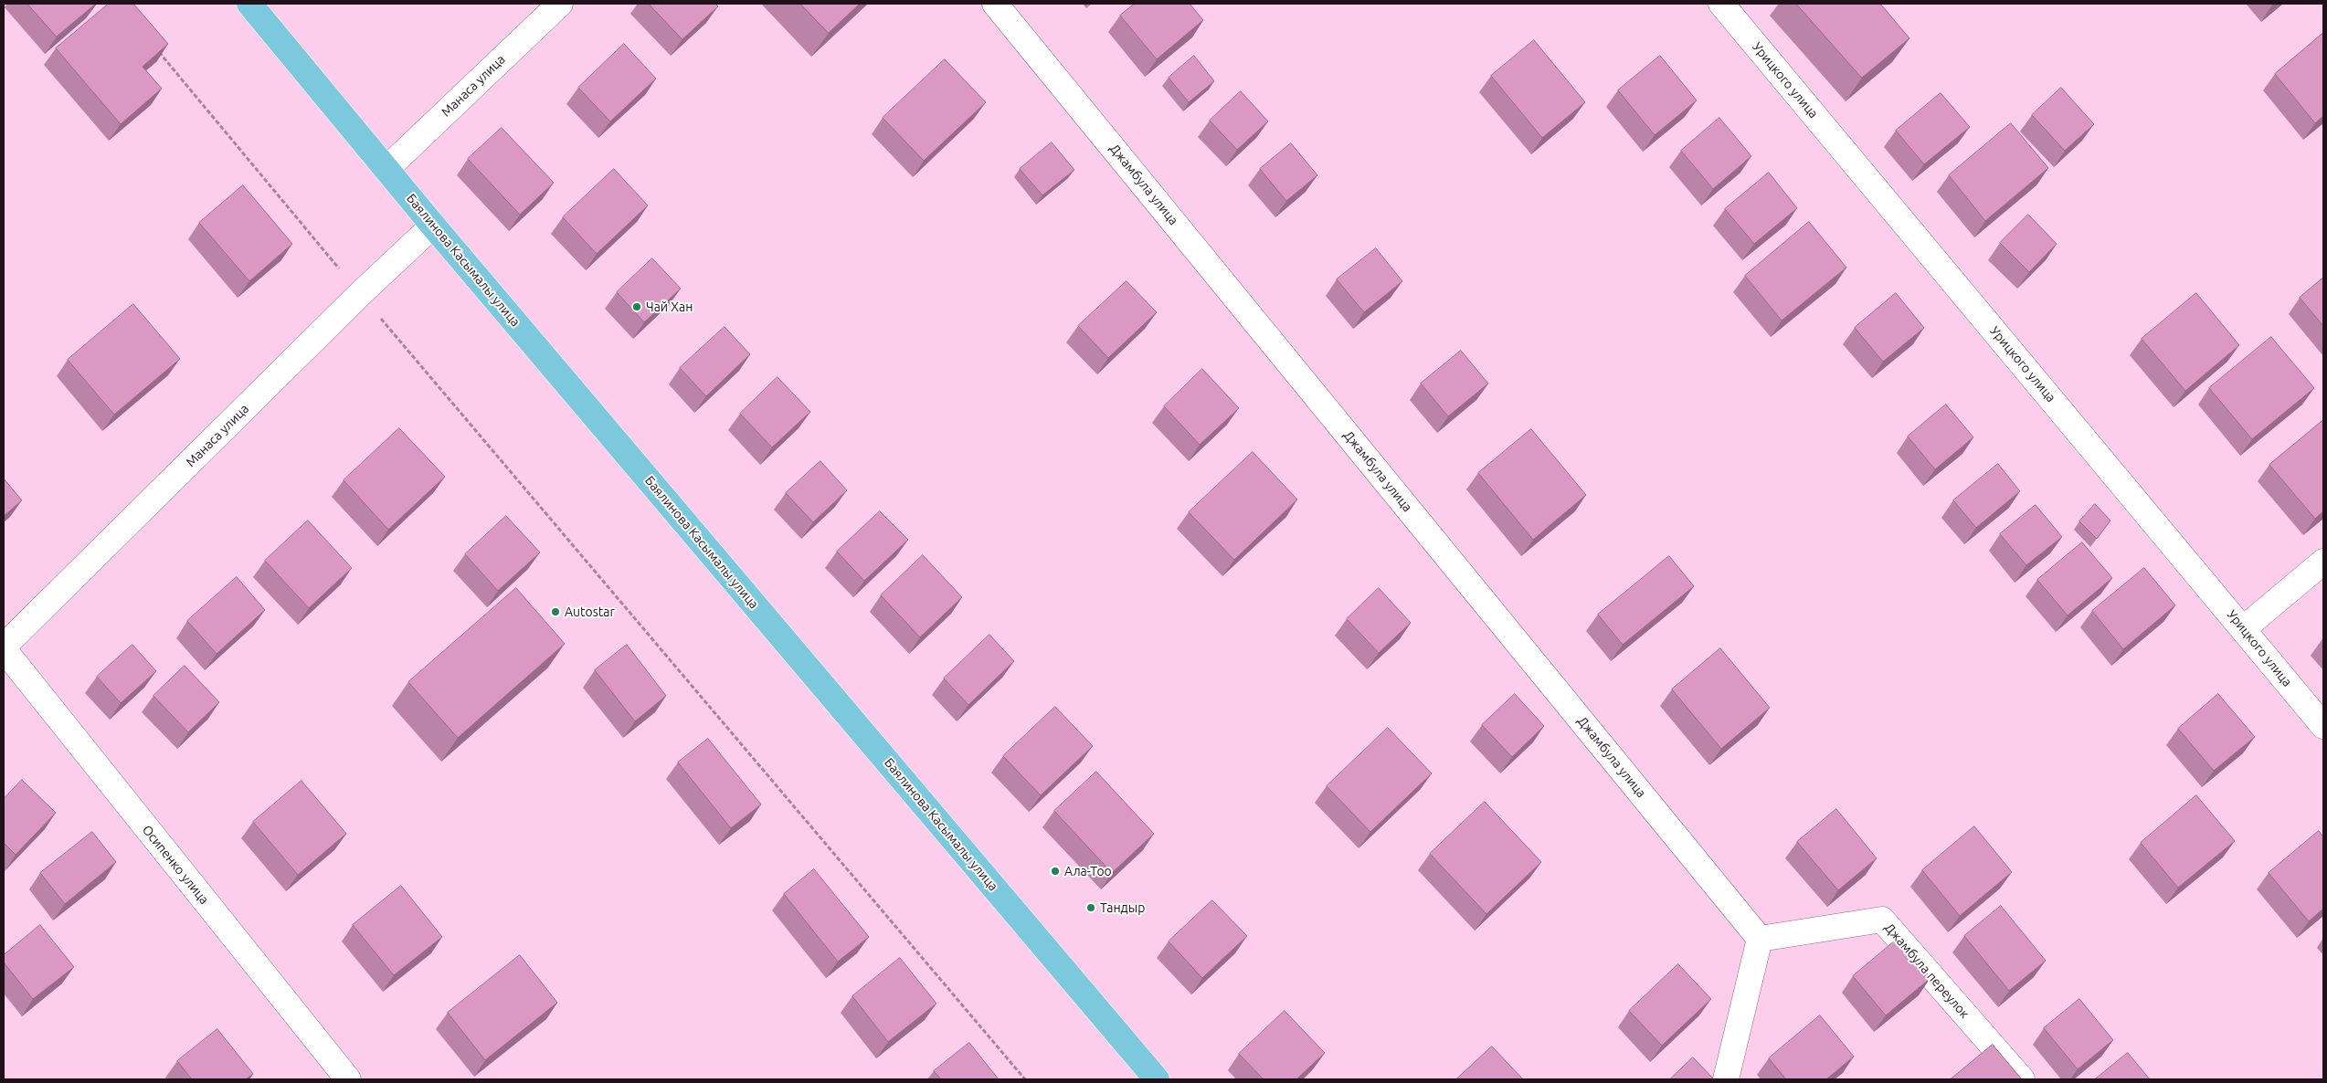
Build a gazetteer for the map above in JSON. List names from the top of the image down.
{
  "streets": {
    "main road": ["Баялинова Касымалы улица"],
    "street": [
      "Урицкого улица",
      "Манаса улица",
      "Джамбула улица",
      "Осипенко улица",
      "Джамбула переулок"
    ]
  },
  "crossings": [
    ["Манаса улица", "Баялинова Касымалы улица"],
    ["Манаса улица", "Осипенко улица"],
    ["Джамбула улица", "Джамбула переулок"]
  ],
  "places": [
    "Чай Хан",
    "Autostar",
    "Ала-Тоо",
    "Тандыр"
  ]
}
